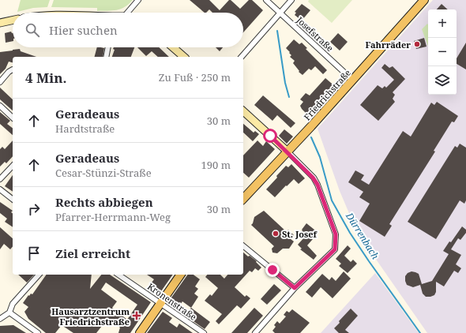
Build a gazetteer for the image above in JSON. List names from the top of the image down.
{
  "streets": {
    "main road": ["Friedrichstraße"],
    "street": ["Josefstraße", "Kronenstraße"]
  },
  "crossings": [
    ["Josefstraße", "Friedrichstraße"]
  ],
  "water": ["Dürrenbach"],
  "places": {
    "other": ["Fahrräder", "St. Josef"],
    "health": ["Hausarztzentrum Friedrichstraße"]
  },
  "page": {
    "map_buttons": ["+", "−"],
    "search": "Hier suchen",
    "heading": ["4 Min.", "Zu Fuß · 250 m"],
    "list": [
      ["Geradeaus", "Hardtstraße", "30 m"],
      ["Geradeaus", "Cesar-Stünzi-Straße", "190 m"],
      ["Rechts abbiegen", "Pfarrer-Herrmann-Weg", "30 m"],
      "Ziel erreicht"
    ]
  }
}
